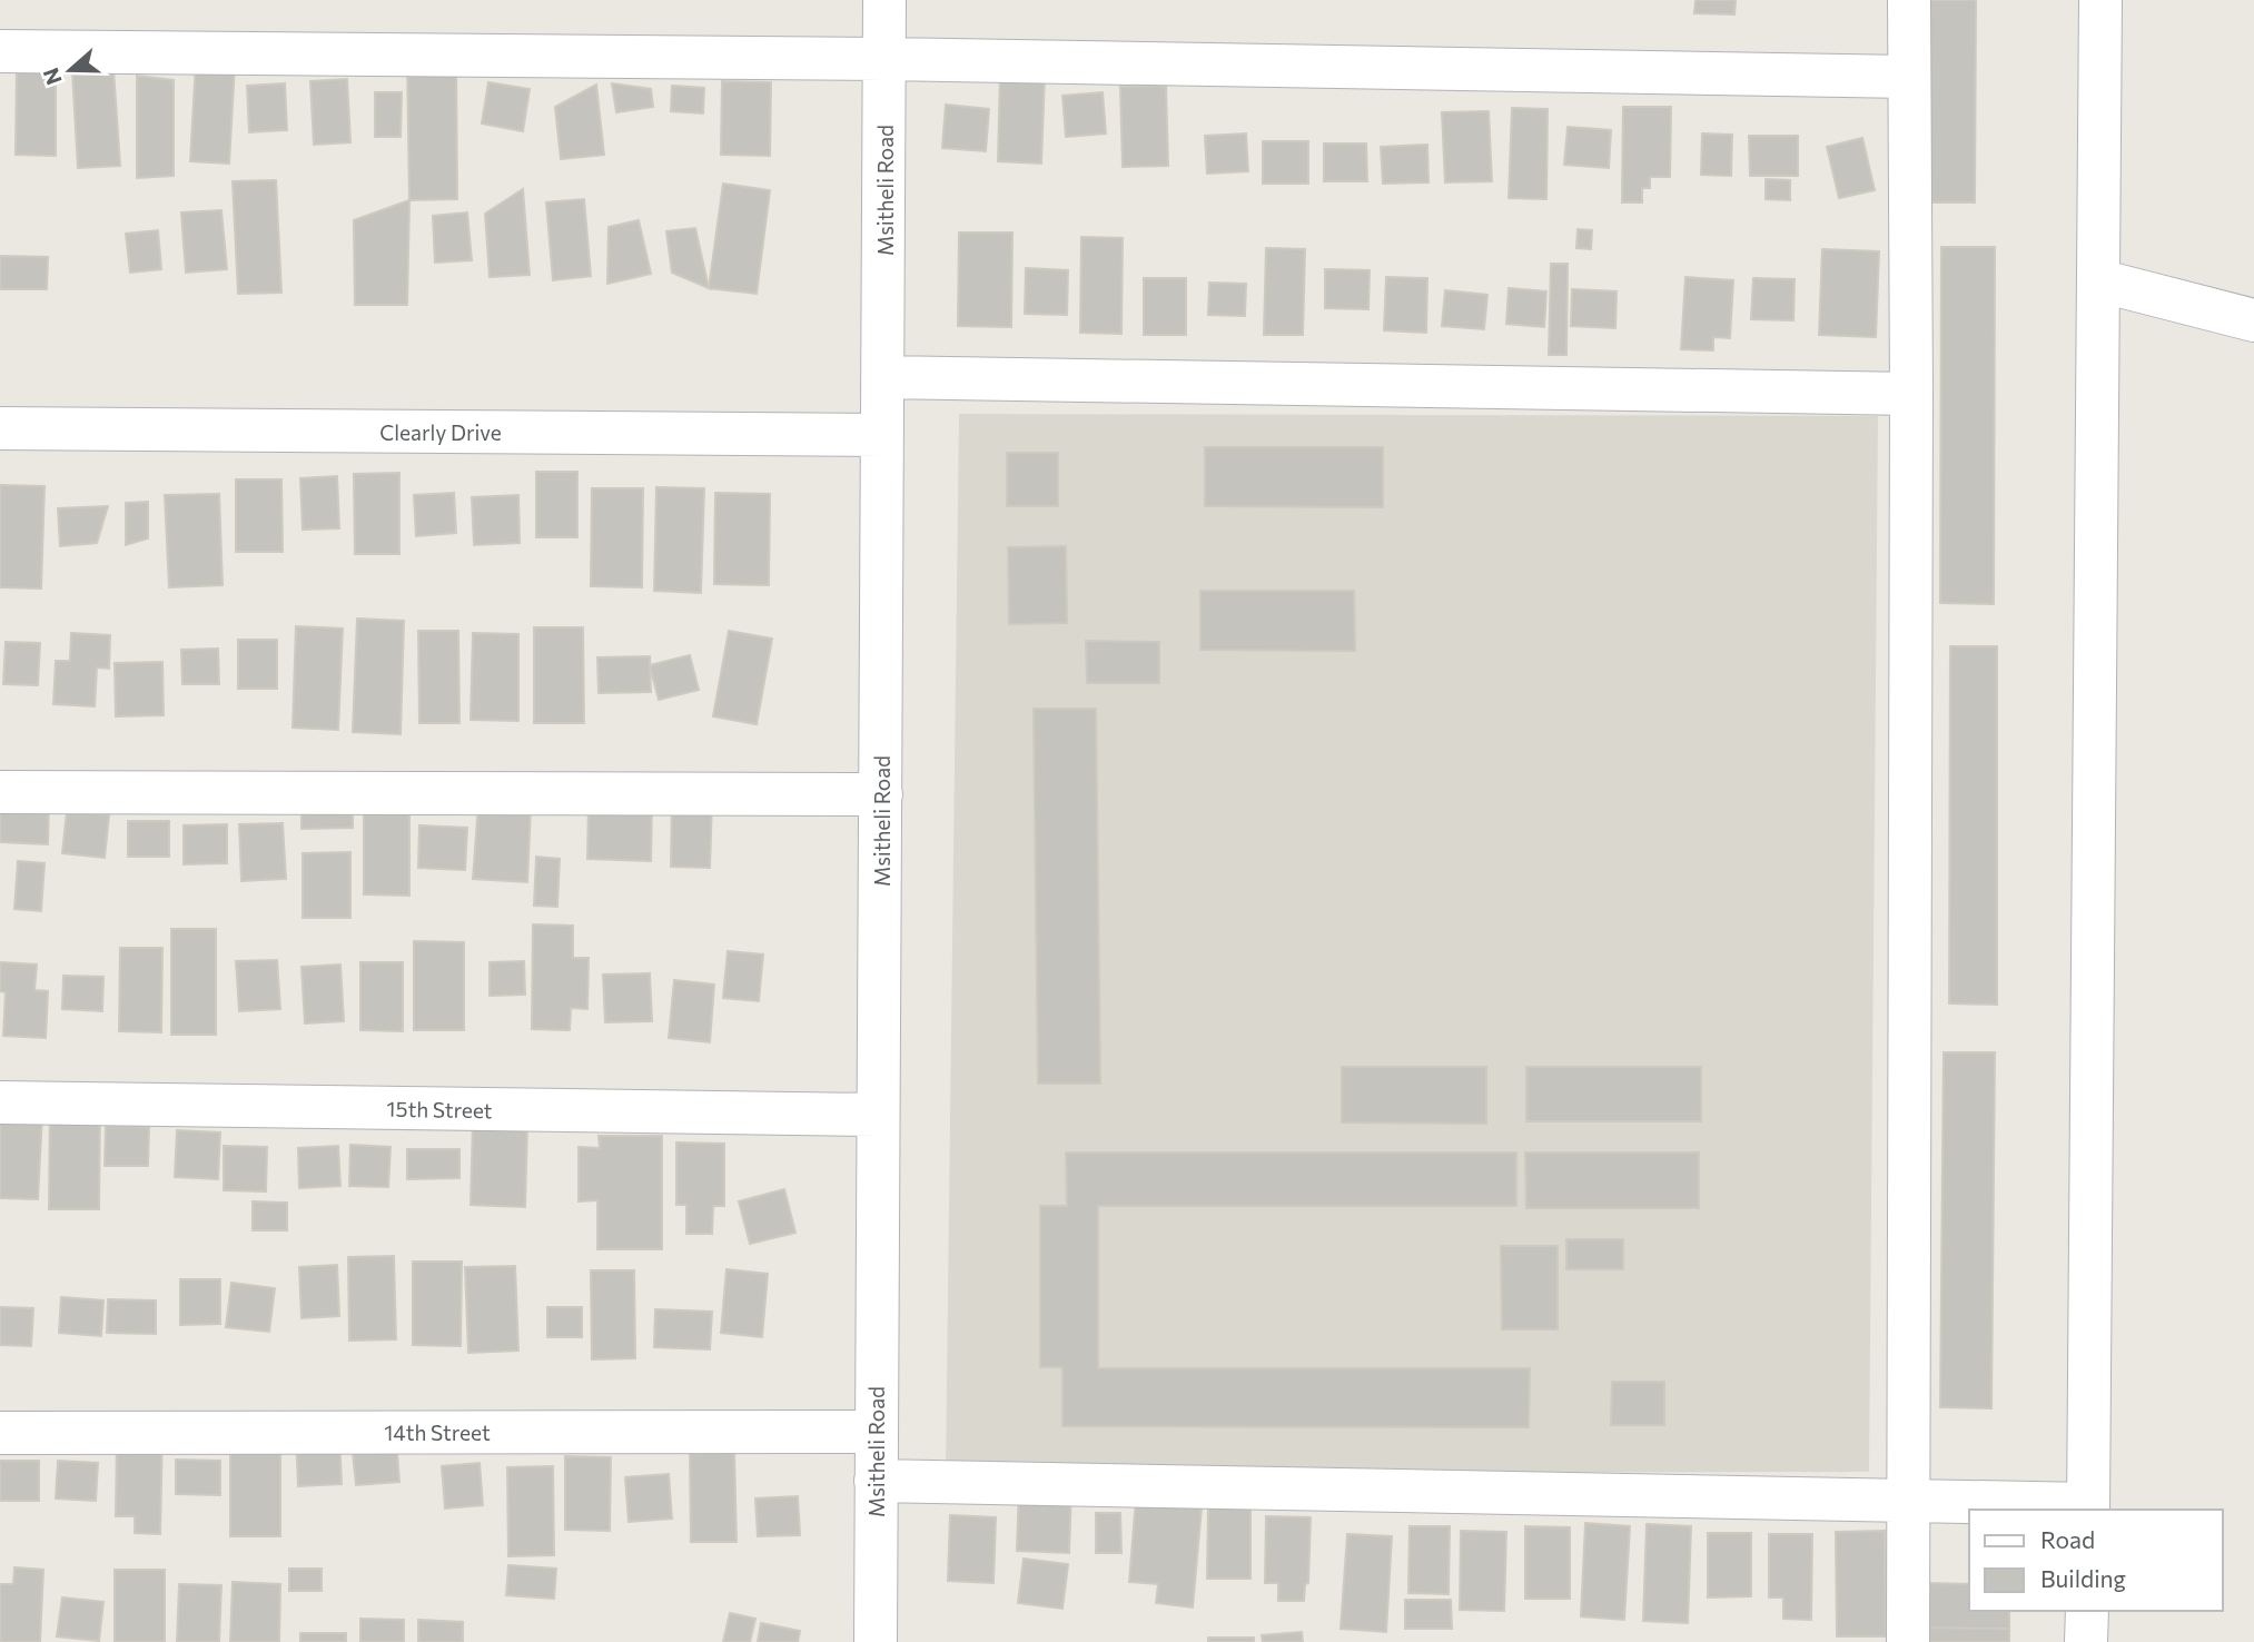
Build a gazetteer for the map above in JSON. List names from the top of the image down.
{
  "streets": {
    "street": [
      "Msitheli Road",
      "Clearly Drive",
      "15th Street",
      "14th Street"
    ]
  },
  "crossings": [
    ["Msitheli Road", "Clearly Drive"],
    ["Msitheli Road", "15th Street"],
    ["Msitheli Road", "14th Street"]
  ],
  "legend": ["Road", "Building"],
  "north": "left"
}
